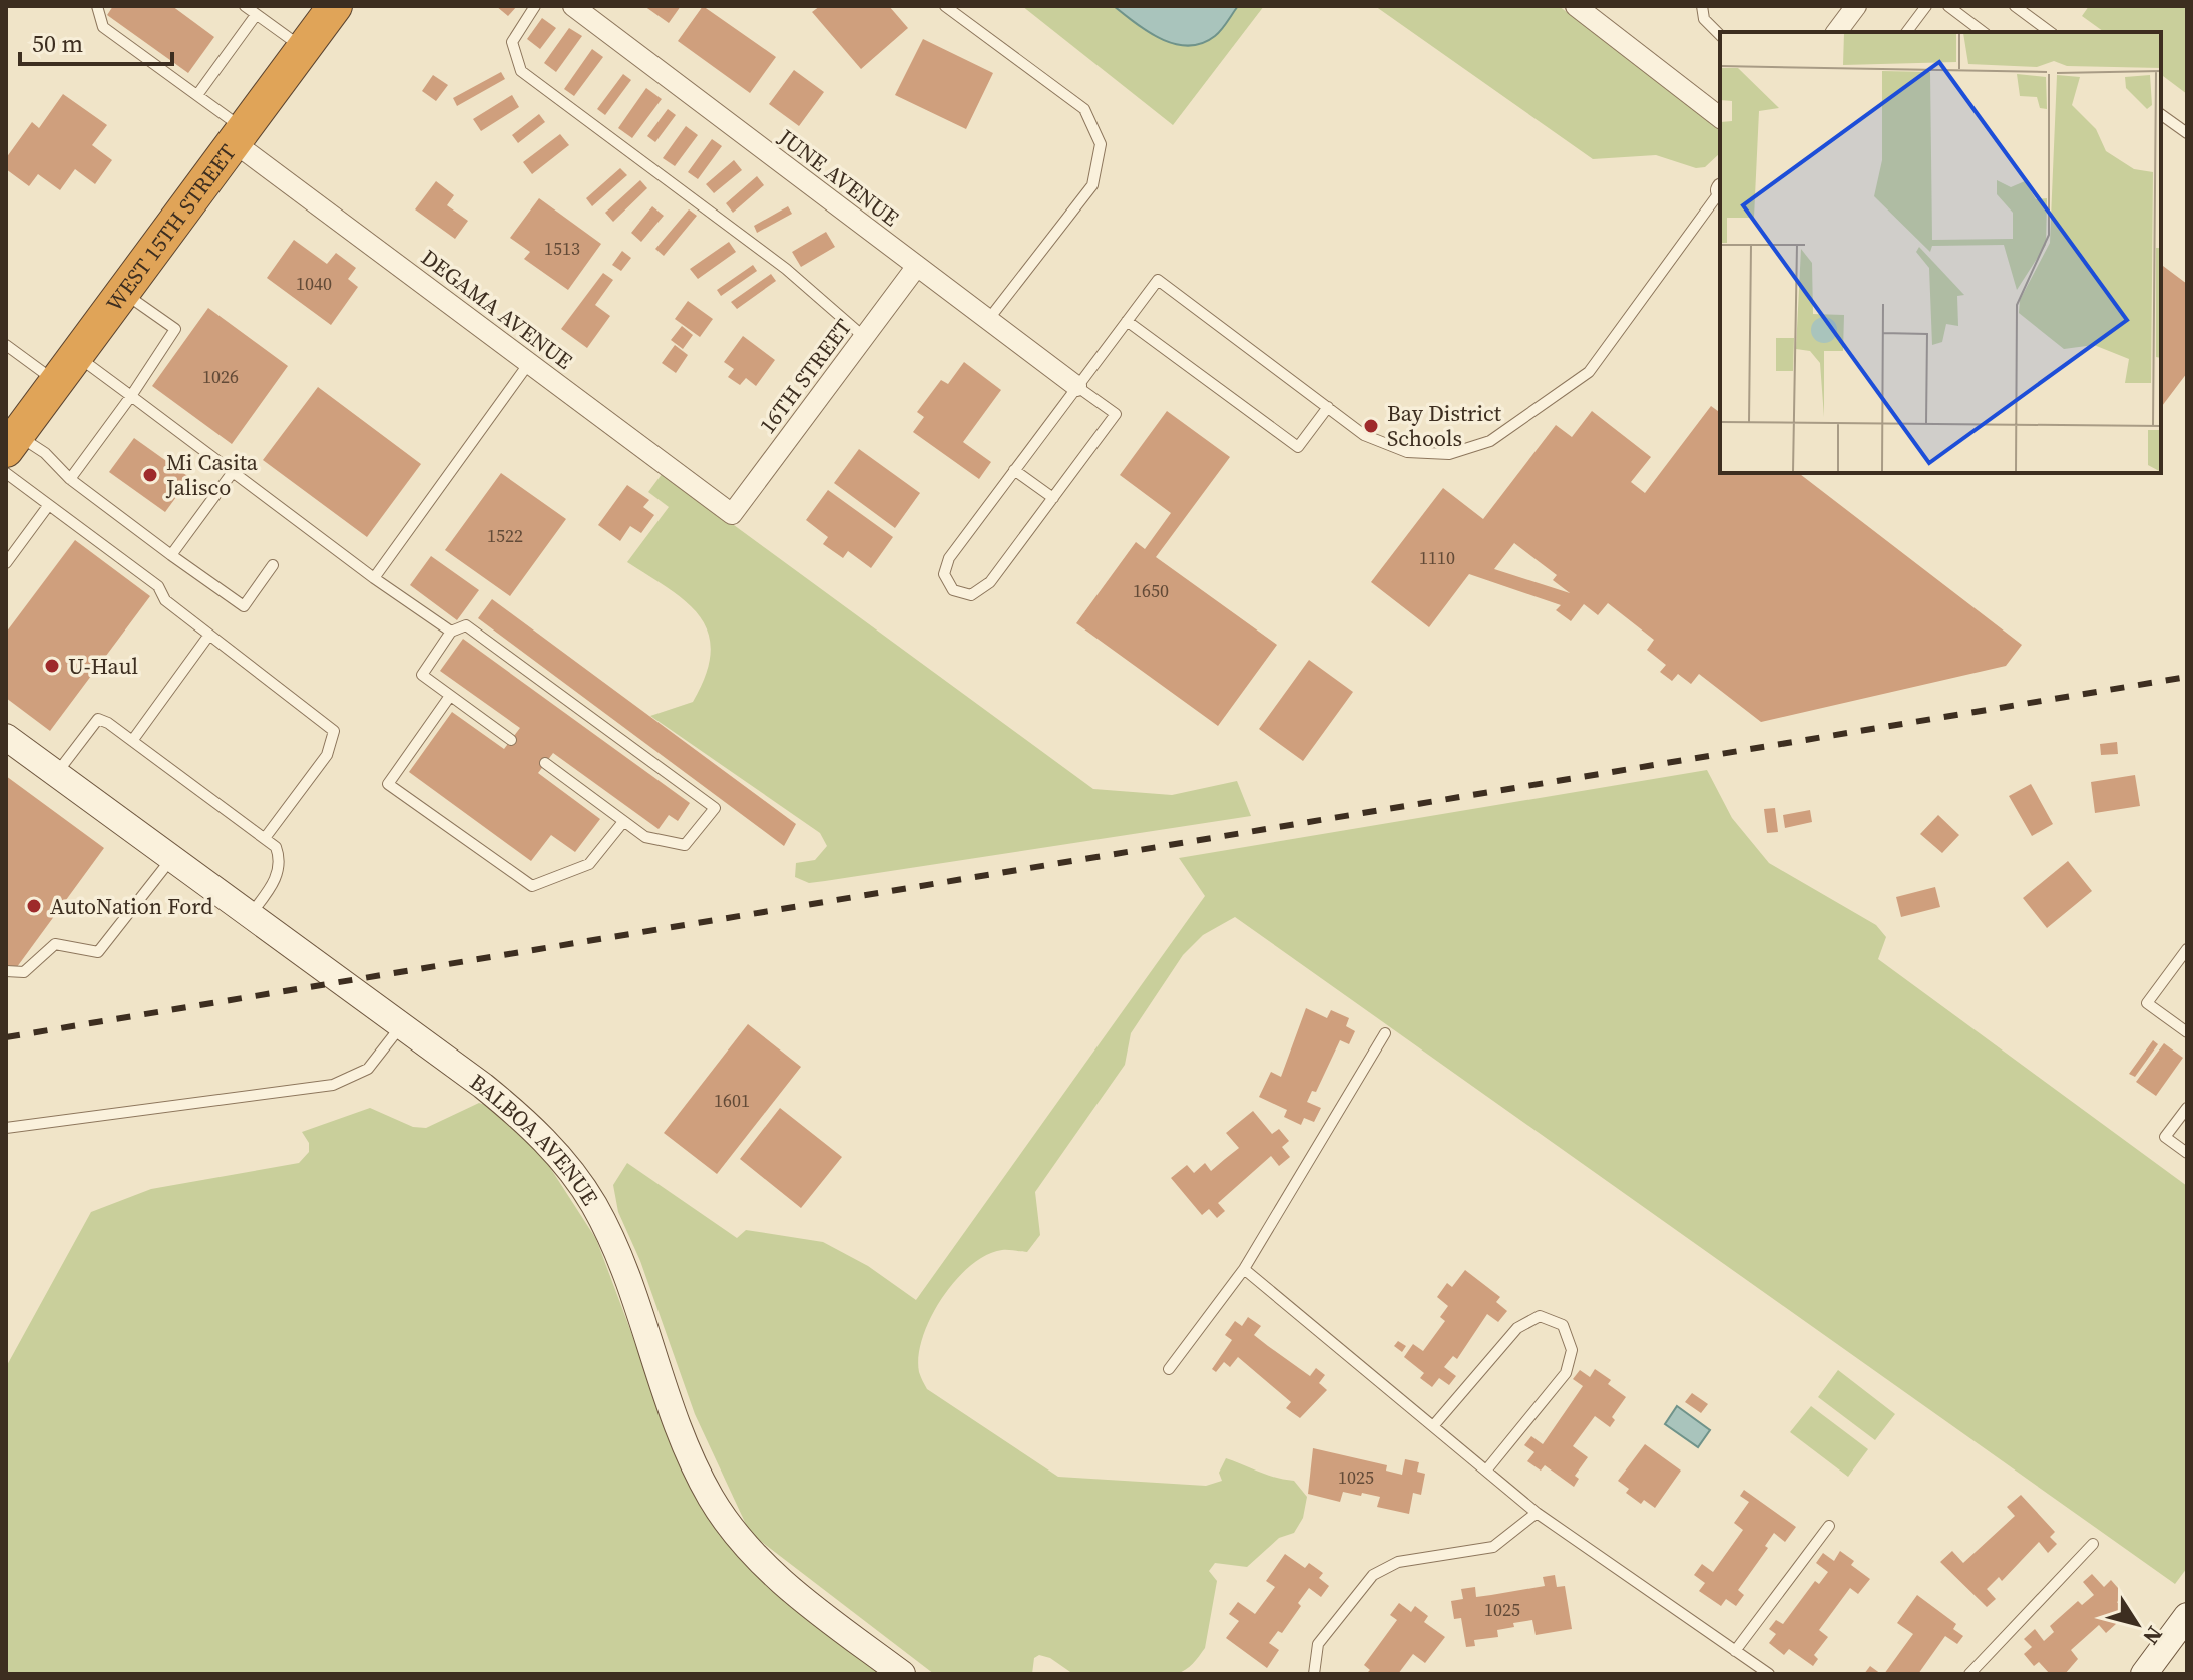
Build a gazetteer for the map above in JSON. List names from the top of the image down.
{
  "streets": {
    "highway": ["WEST 15TH STREET"],
    "street": [
      "JUNE AVENUE",
      "DEGAMA AVENUE",
      "16TH STREET",
      "BALBOA AVENUE"
    ]
  },
  "crossings": [
    ["JUNE AVENUE", "16TH STREET"],
    ["WEST 15TH STREET", "DEGAMA AVENUE"],
    ["DEGAMA AVENUE", "16TH STREET"]
  ],
  "places": [
    "Bay District Schools",
    "Mi Casita Jalisco",
    "U-Haul",
    "AutoNation Ford"
  ],
  "house_numbers": [
    "1513",
    "1040",
    "1026",
    "1522",
    "1110",
    "1650",
    "1601",
    "1025",
    "1025"
  ],
  "scale_bar": "50 m",
  "north": "bottom right"
}
